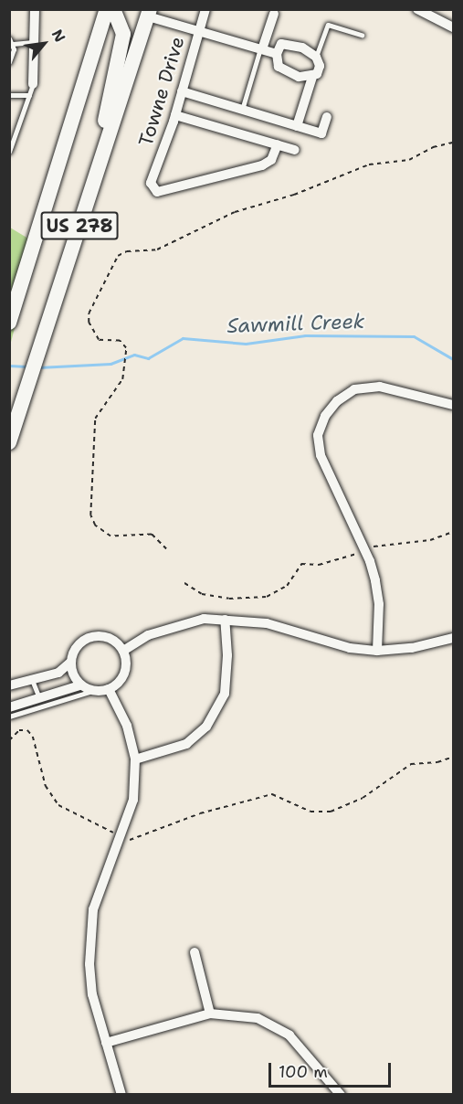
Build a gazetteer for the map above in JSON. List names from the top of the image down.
{
  "streets": {
    "highway": ["US 278"],
    "street": ["Towne Drive"]
  },
  "water": ["Sawmill Creek"],
  "scale_bar": "100 m",
  "north": "top right"
}
